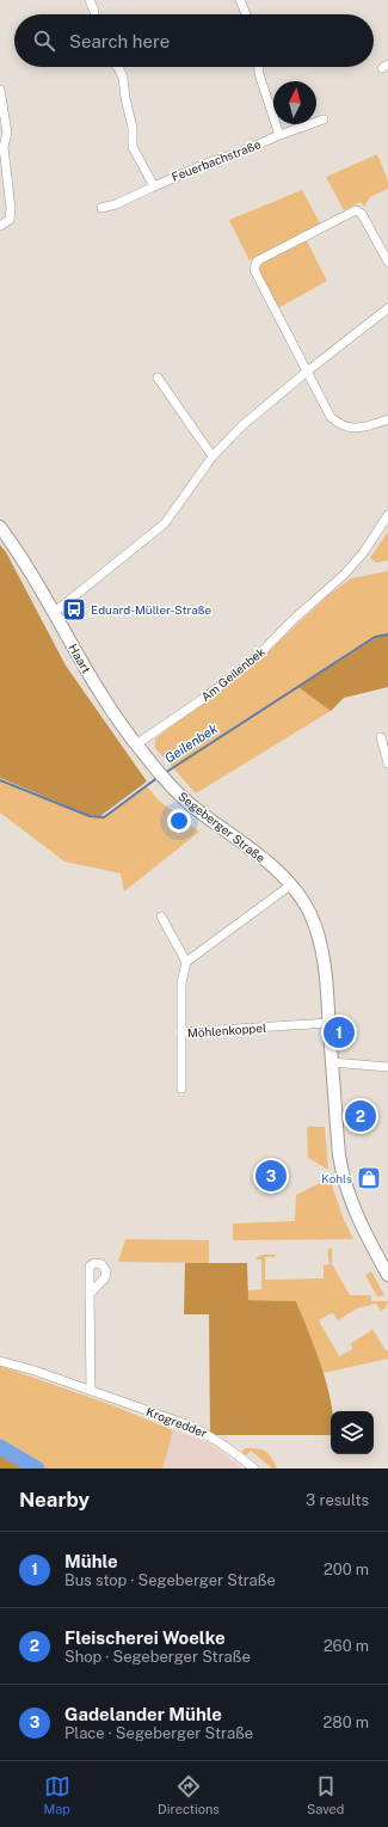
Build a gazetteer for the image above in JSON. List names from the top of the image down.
{
  "streets": {
    "main road": ["Haart", "Segeberger Straße"],
    "street": [
      "Feuerbachstraße",
      "Am Geilenbek",
      "Möhlenkoppel",
      "Krogredder"
    ]
  },
  "crossings": [
    ["Haart", "Am Geilenbek"],
    ["Haart", "Segeberger Straße"],
    ["Segeberger Straße", "Möhlenkoppel"]
  ],
  "water": ["Geilenbek"],
  "places": {
    "bus stop": ["Eduard-Müller-Straße"],
    "shop": ["Kohls"]
  },
  "north": "top",
  "page": {
    "search": "Search here",
    "pins": ["1", "2", "3"],
    "heading": ["Nearby", "3 results"],
    "list": [
      {
        "mark": "1",
        "name": "Mühle",
        "note": "Bus stop · Segeberger Straße",
        "value": "200 m"
      },
      {
        "mark": "2",
        "name": "Fleischerei Woelke",
        "note": "Shop · Segeberger Straße",
        "value": "260 m"
      },
      {
        "mark": "3",
        "name": "Gadelander Mühle",
        "note": "Place · Segeberger Straße",
        "value": "280 m"
      }
    ],
    "nav": ["Map", "Directions", "Saved"]
  }
}
